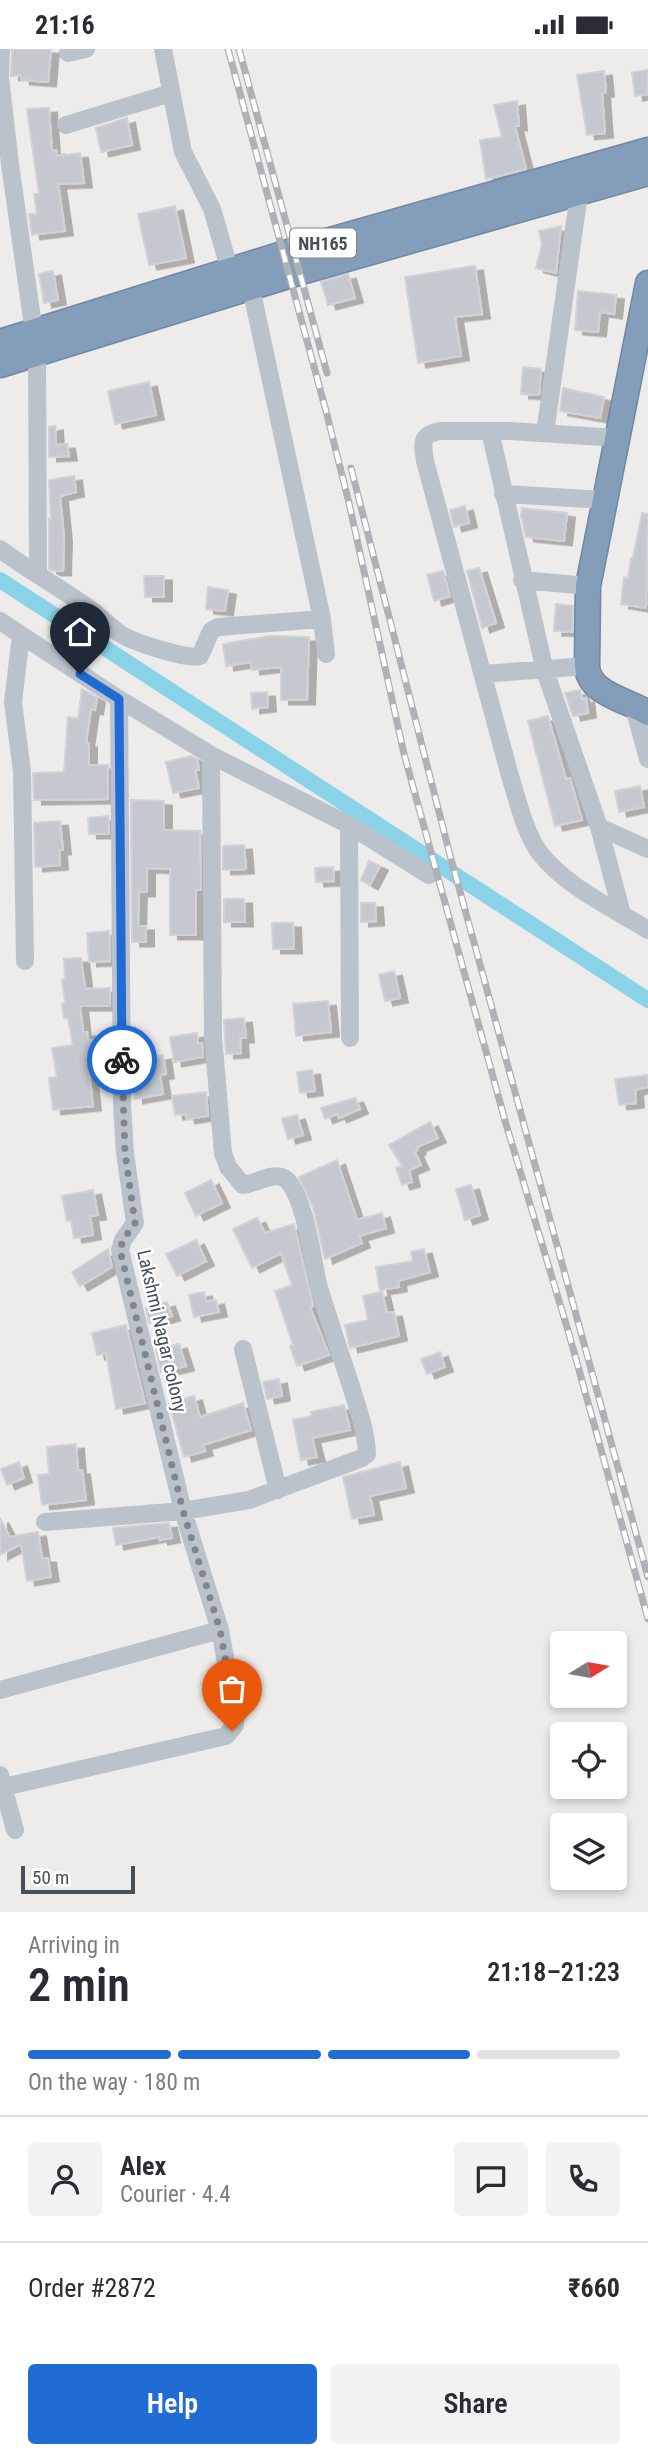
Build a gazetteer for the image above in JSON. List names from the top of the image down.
{
  "streets": {
    "highway": ["NH165"],
    "street": ["Lakshmi Nagar colony"]
  },
  "scale_bar": "50 m",
  "north": "right",
  "page": {
    "status": "21:16",
    "scale": "50 m",
    "heading": ["2 min", "Arriving in", "21:18–21:23"],
    "panel": [
      "Alex",
      "Courier · 4.4",
      "Order #2872",
      "₹660"
    ],
    "bar": "On the way · 180 m",
    "buttons": ["Help", "Share"]
  }
}
